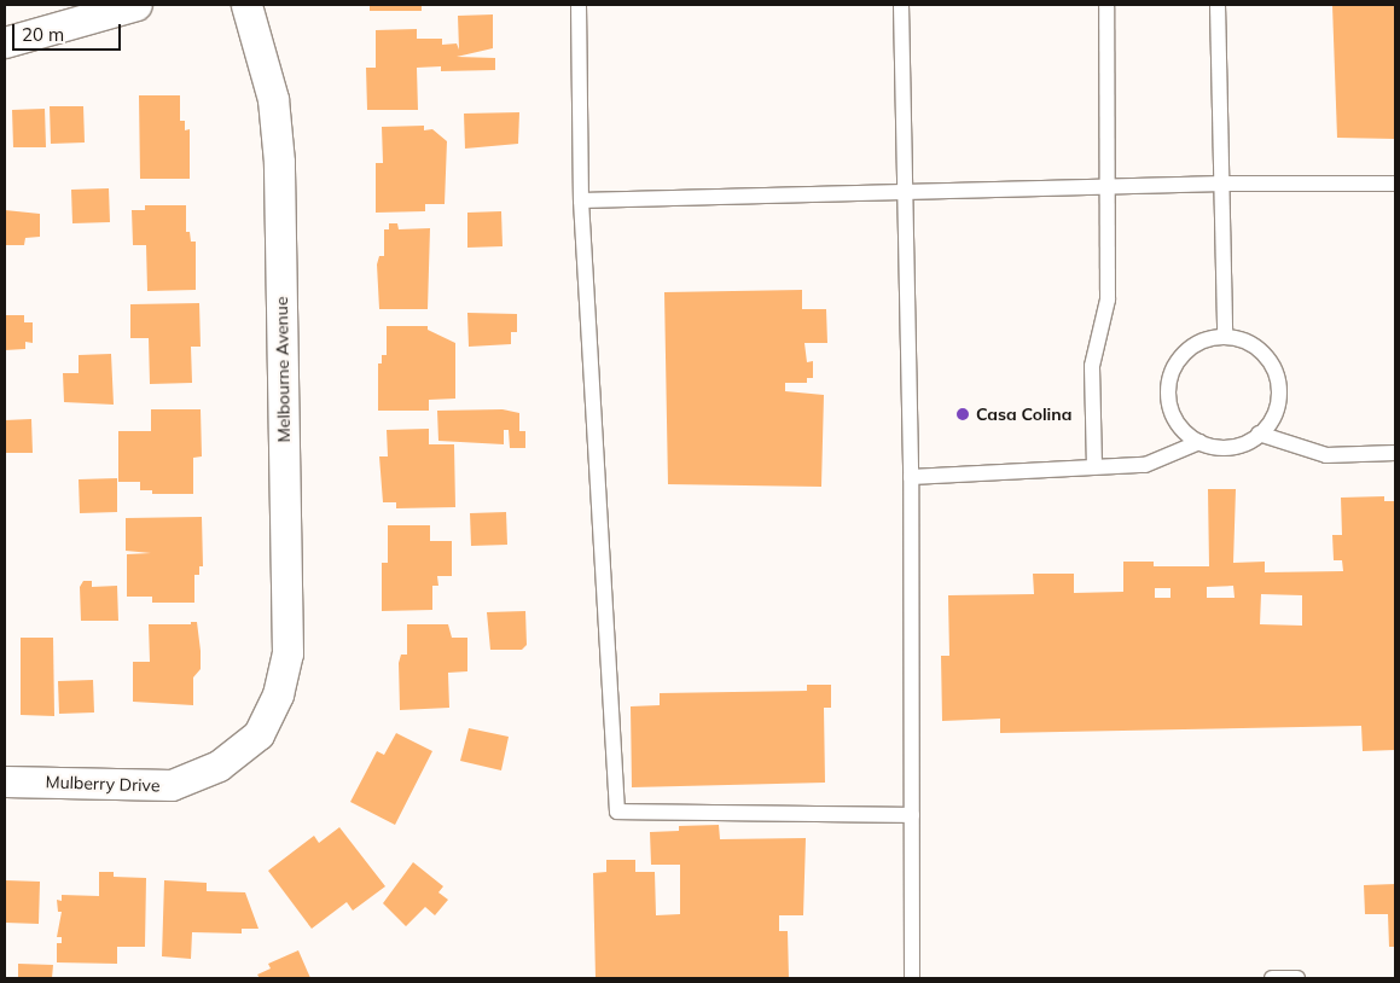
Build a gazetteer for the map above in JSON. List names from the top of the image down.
{
  "streets": {
    "street": ["Melbourne Avenue", "Mulberry Drive"]
  },
  "crossings": [
    ["Melbourne Avenue", "Mulberry Drive"]
  ],
  "places": ["Casa Colina"],
  "scale_bar": "20 m"
}
